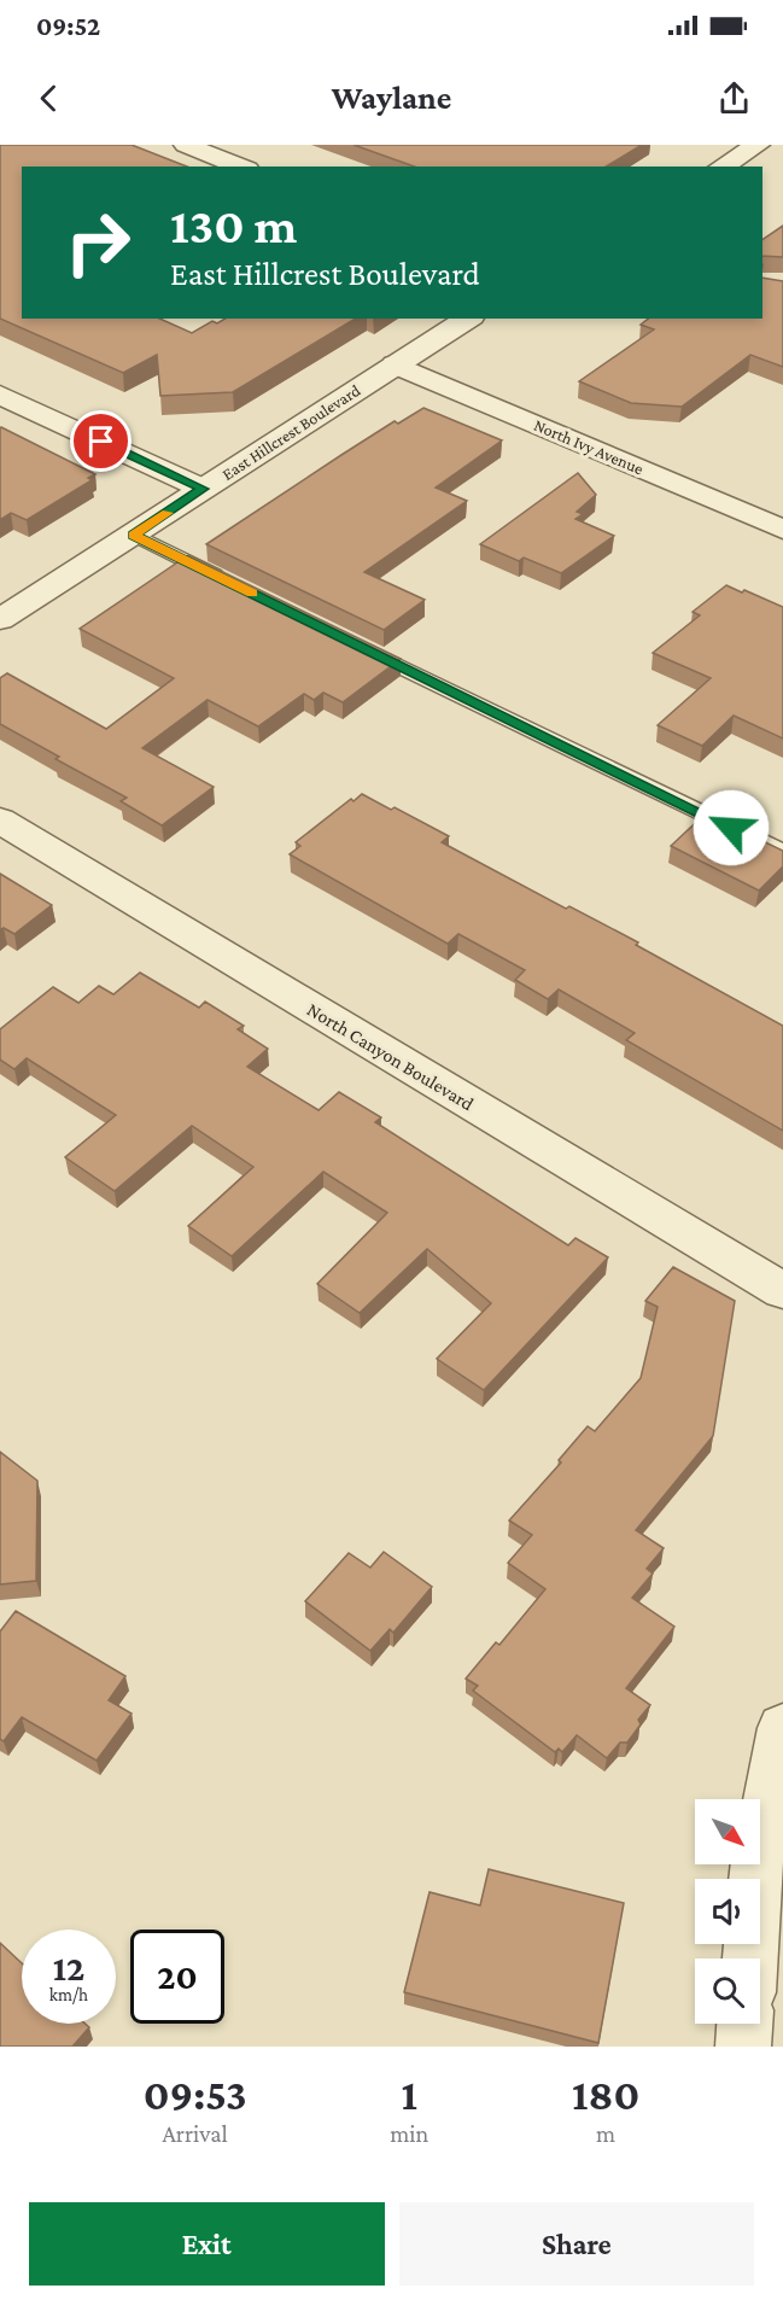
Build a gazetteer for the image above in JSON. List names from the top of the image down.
{
  "streets": {
    "street": ["East Hillcrest Boulevard", "North Ivy Avenue", "North Canyon Boulevard"]
  },
  "crossings": [
    ["East Hillcrest Boulevard", "North Ivy Avenue"]
  ],
  "north": "bottom right",
  "page": {
    "status": "09:52",
    "header": "Waylane",
    "turn": ["130 m", "East Hillcrest Boulevard"],
    "speed": "12 km/h",
    "limit": "20",
    "eta": [
      "09:53",
      "Arrival",
      "1",
      "min",
      "180",
      "m"
    ],
    "buttons": ["Exit", "Share"]
  }
}
